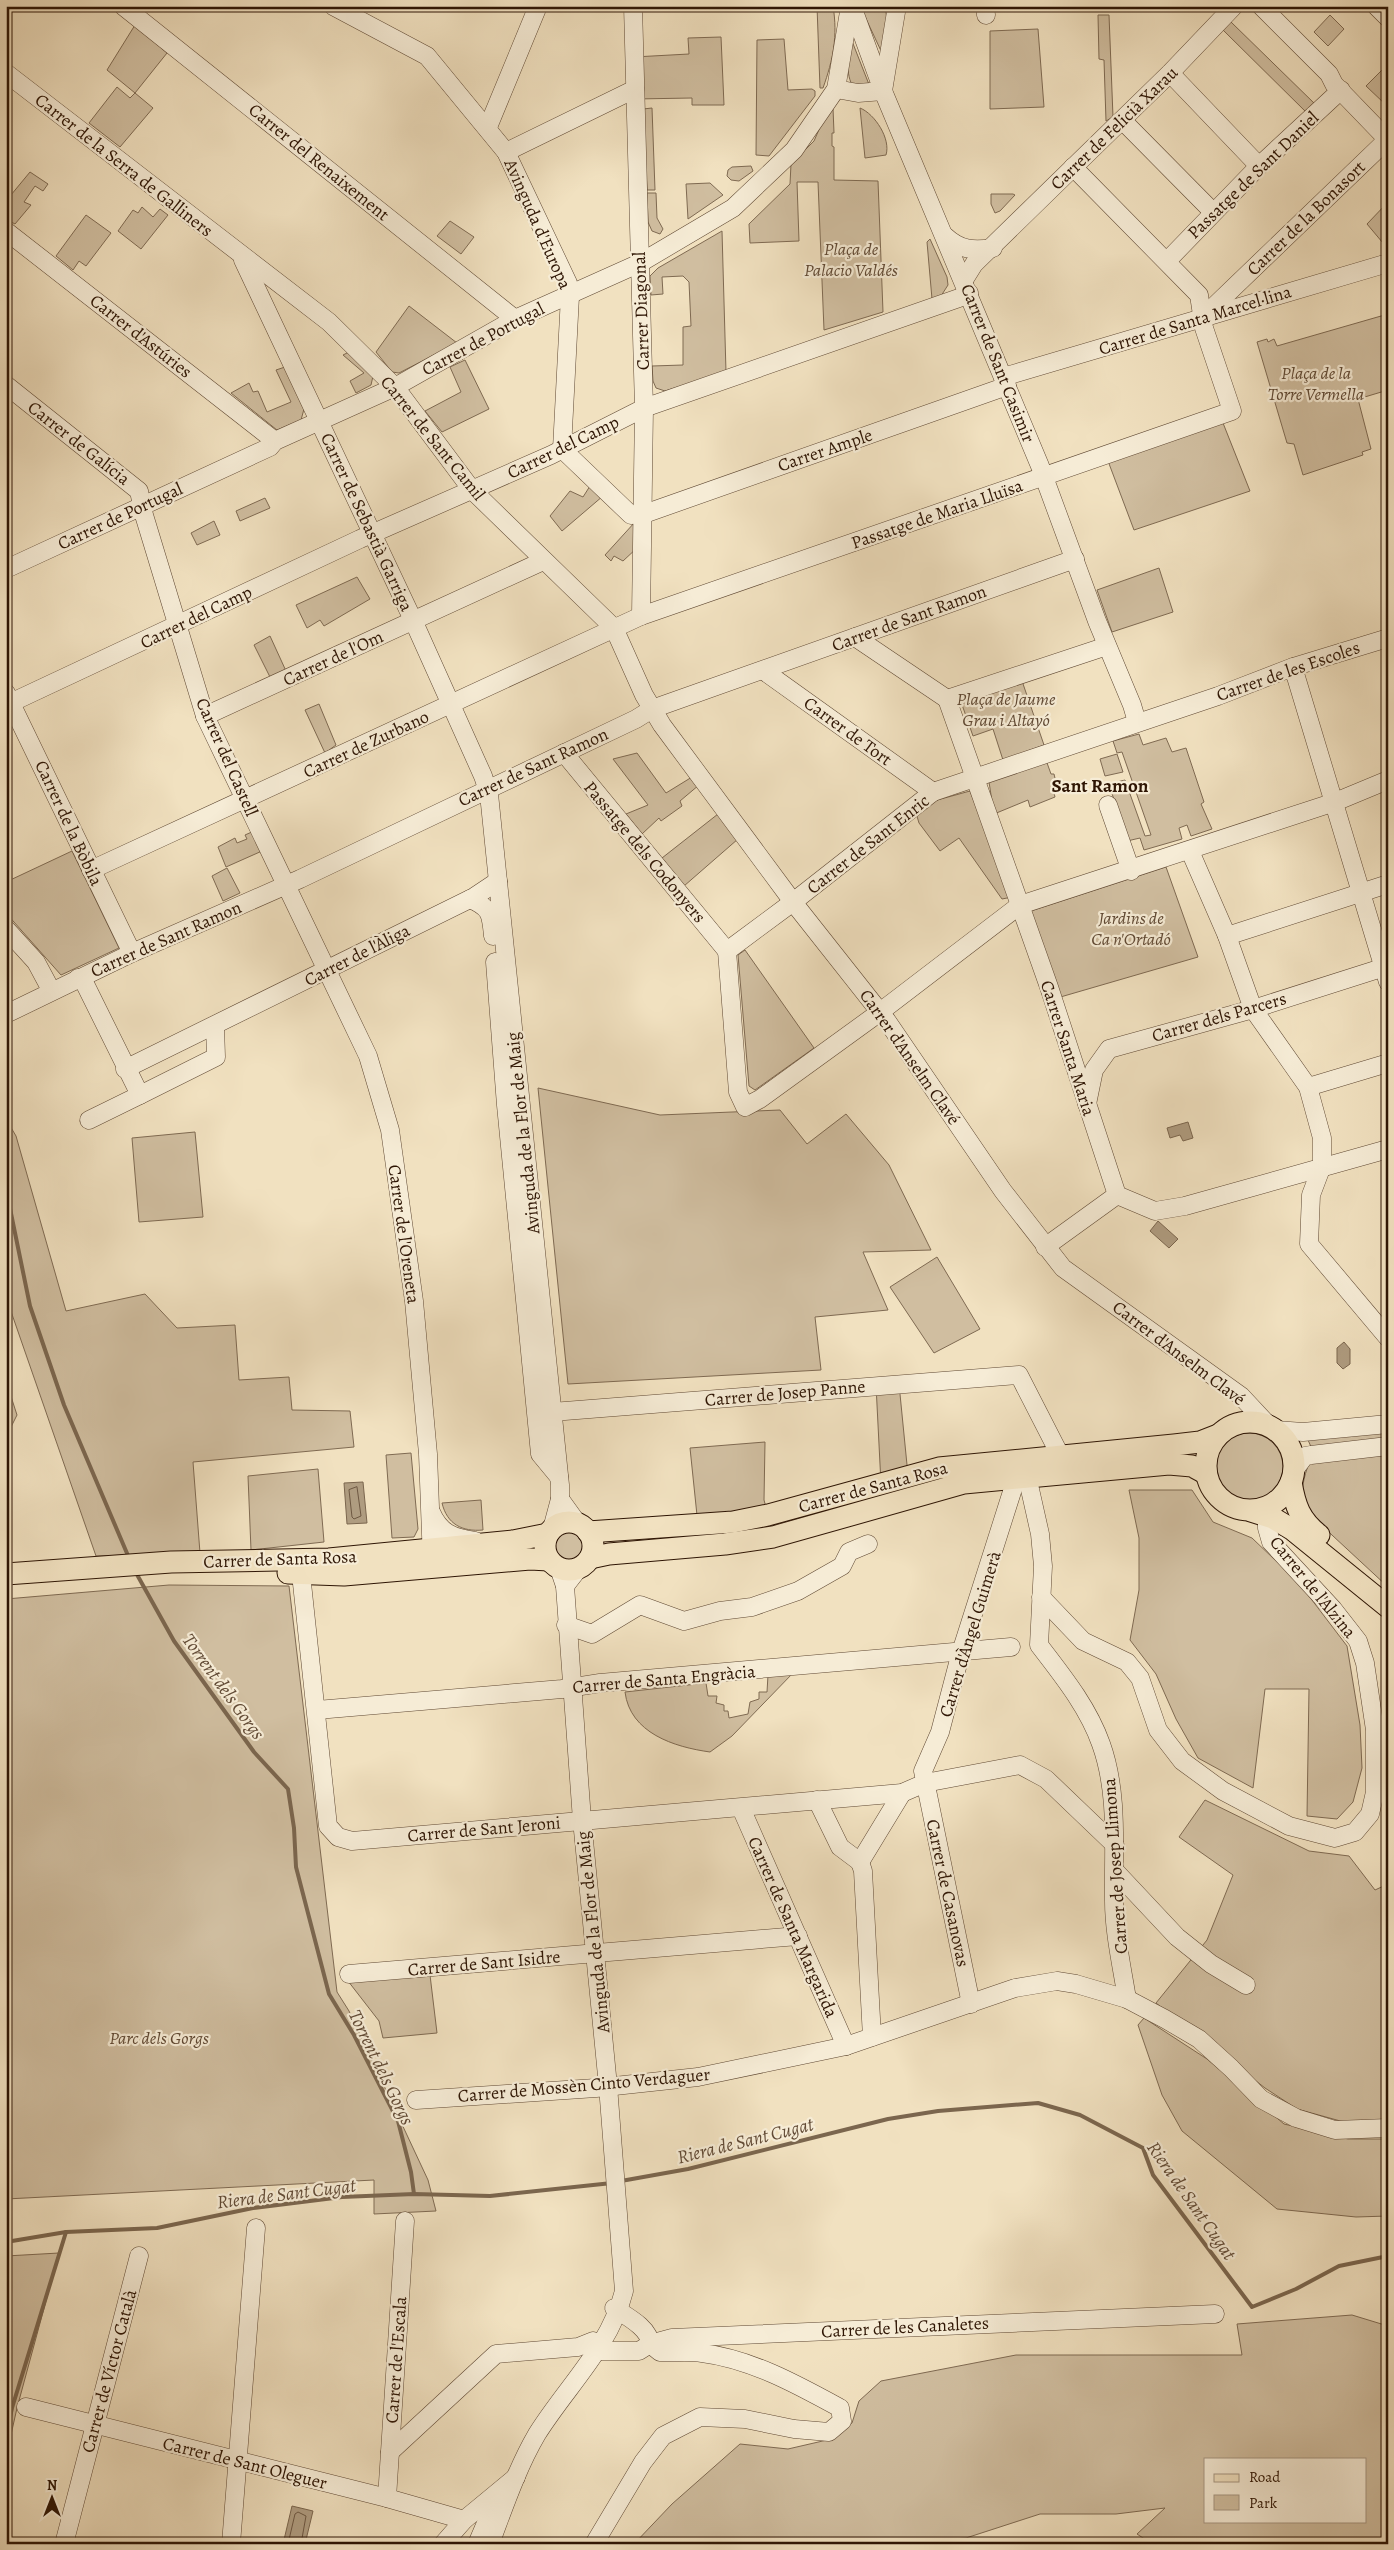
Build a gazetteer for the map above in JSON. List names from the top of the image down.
{
  "streets": {
    "main road": ["Carrer de Santa Rosa"],
    "street": [
      "Carrer de Felicià Xarau",
      "Carrer del Renaixement",
      "Carrer de la Serra de Galliners",
      "Passatge de Sant Daniel",
      "Carrer de la Bonasort",
      "Avinguda d'Europa",
      "Carrer Diagonal",
      "Carrer de Santa Marcel·lina",
      "Carrer d'Astúries",
      "Carrer de Portugal",
      "Carrer de Sant Casimir",
      "Carrer de Sant Camil",
      "Carrer de Galícia",
      "Carrer del Camp",
      "Carrer Ample",
      "Passatge de Maria Lluïsa",
      "Carrer de Sebastià Garriga",
      "Carrer de Sant Ramon",
      "Carrer de l'Om",
      "Carrer de les Escoles",
      "Carrer de Tort",
      "Carrer de Zurbano",
      "Carrer del Castell",
      "Carrer de la Bòbila",
      "Carrer de Sant Enric",
      "Passatge dels Codonyers",
      "Carrer de l'Àliga",
      "Carrer dels Parcers",
      "Carrer Santa Maria",
      "Carrer d'Anselm Clavé",
      "Avinguda de la Flor de Maig",
      "Carrer de l'Oreneta",
      "Carrer de Josep Panne",
      "Carrer de l'Alzina",
      "Carrer d'Àngel Guimerà",
      "Carrer de Santa Engràcia",
      "Carrer de Sant Jeroni",
      "Carrer de Josep Llimona",
      "Carrer de Casanovas",
      "Carrer de Santa Margarida",
      "Carrer de Sant Isidre",
      "Carrer de Mossèn Cinto Verdaguer",
      "Carrer de les Canaletes",
      "Carrer de l'Escala",
      "Carrer de Víctor Català",
      "Carrer de Sant Oleguer"
    ]
  },
  "crossings": [
    ["Carrer de Felicià Xarau", "Carrer de Sant Casimir"],
    ["Carrer de Felicià Xarau", "Carrer del Camp"],
    ["Carrer del Renaixement", "Carrer de Portugal"],
    ["Carrer de la Serra de Galliners", "Carrer de Sant Camil"],
    ["Carrer de la Serra de Galliners", "Carrer de Sebastià Garriga"],
    ["Carrer de la Bonasort", "Carrer de Santa Marcel·lina"],
    ["Carrer de la Bonasort", "Passatge de Maria Lluïsa"],
    ["Avinguda d'Europa", "Carrer de Portugal"],
    ["Avinguda d'Europa", "Carrer del Camp"],
    ["Carrer Diagonal", "Carrer de Portugal"],
    ["Carrer Diagonal", "Carrer del Camp"],
    ["Carrer Diagonal", "Carrer Ample"],
    ["Carrer Diagonal", "Passatge de Maria Lluïsa"],
    ["Carrer Diagonal", "Carrer de Zurbano"],
    ["Carrer de Santa Marcel·lina", "Carrer de Sant Casimir"],
    ["Carrer de Santa Marcel·lina", "Carrer Ample"],
    ["Carrer de Santa Marcel·lina", "Passatge de Maria Lluïsa"],
    ["Carrer d'Astúries", "Carrer de Portugal"],
    ["Carrer de Portugal", "Carrer de Sant Casimir"],
    ["Carrer de Portugal", "Carrer de Sant Camil"],
    ["Carrer de Portugal", "Carrer de Galícia"],
    ["Carrer de Portugal", "Carrer de Sebastià Garriga"],
    ["Carrer de Portugal", "Carrer del Castell"],
    ["Carrer de Sant Casimir", "Carrer del Camp"],
    ["Carrer de Sant Casimir", "Carrer Ample"],
    ["Carrer de Sant Casimir", "Passatge de Maria Lluïsa"],
    ["Carrer de Sant Casimir", "Carrer de Sant Ramon"],
    ["Carrer de Sant Casimir", "Carrer de les Escoles"],
    ["Carrer de Sant Casimir", "Carrer de Sant Enric"],
    ["Carrer de Sant Camil", "Carrer del Camp"],
    ["Carrer de Sant Camil", "Carrer de Sebastià Garriga"],
    ["Carrer de Sant Camil", "Carrer de l'Om"],
    ["Carrer de Sant Camil", "Carrer de Zurbano"],
    ["Carrer de Sant Camil", "Carrer d'Anselm Clavé"],
    ["Carrer de Galícia", "Carrer del Castell"],
    ["Carrer del Camp", "Carrer de Sebastià Garriga"],
    ["Carrer del Camp", "Carrer del Castell"],
    ["Carrer del Camp", "Carrer de la Bòbila"],
    ["Passatge de Maria Lluïsa", "Carrer de Zurbano"],
    ["Carrer de Sebastià Garriga", "Carrer de Sant Ramon"],
    ["Carrer de Sebastià Garriga", "Carrer de l'Om"],
    ["Carrer de Sebastià Garriga", "Carrer de Zurbano"],
    ["Carrer de Sebastià Garriga", "Avinguda de la Flor de Maig"],
    ["Carrer de Sant Ramon", "Carrer de Tort"],
    ["Carrer de Sant Ramon", "Carrer del Castell"],
    ["Carrer de Sant Ramon", "Carrer de la Bòbila"],
    ["Carrer de Sant Ramon", "Passatge dels Codonyers"],
    ["Carrer de Sant Ramon", "Carrer d'Anselm Clavé"],
    ["Carrer de Sant Ramon", "Avinguda de la Flor de Maig"],
    ["Carrer de l'Om", "Carrer del Castell"],
    ["Carrer de les Escoles", "Carrer de Sant Enric"],
    ["Carrer de Tort", "Carrer de Sant Enric"],
    ["Carrer de Zurbano", "Carrer del Castell"],
    ["Carrer de Zurbano", "Carrer de la Bòbila"],
    ["Carrer de Zurbano", "Carrer d'Anselm Clavé"],
    ["Carrer del Castell", "Carrer de l'Àliga"],
    ["Carrer del Castell", "Carrer de l'Oreneta"],
    ["Carrer de Sant Enric", "Passatge dels Codonyers"],
    ["Carrer de Sant Enric", "Carrer Santa Maria"],
    ["Carrer de Sant Enric", "Carrer d'Anselm Clavé"],
    ["Carrer de l'Àliga", "Avinguda de la Flor de Maig"],
    ["Carrer de l'Àliga", "Carrer de l'Oreneta"],
    ["Carrer dels Parcers", "Carrer Santa Maria"],
    ["Carrer d'Anselm Clavé", "Carrer de Santa Rosa"],
    ["Carrer d'Anselm Clavé", "Carrer de l'Alzina"],
    ["Avinguda de la Flor de Maig", "Carrer de Josep Panne"],
    ["Avinguda de la Flor de Maig", "Carrer de Santa Rosa"],
    ["Avinguda de la Flor de Maig", "Carrer de Santa Engràcia"],
    ["Avinguda de la Flor de Maig", "Carrer de Sant Jeroni"],
    ["Avinguda de la Flor de Maig", "Carrer de Sant Isidre"],
    ["Avinguda de la Flor de Maig", "Carrer de Mossèn Cinto Verdaguer"],
    ["Avinguda de la Flor de Maig", "Carrer de les Canaletes"],
    ["Carrer de l'Oreneta", "Carrer de Santa Rosa"],
    ["Carrer de Josep Panne", "Carrer de Santa Rosa"],
    ["Carrer de Santa Rosa", "Carrer de l'Alzina"],
    ["Carrer de Santa Rosa", "Carrer d'Àngel Guimerà"],
    ["Carrer de Santa Rosa", "Carrer de Sant Jeroni"],
    ["Carrer de Santa Rosa", "Carrer de Josep Llimona"],
    ["Carrer de l'Alzina", "Carrer de Josep Llimona"],
    ["Carrer d'Àngel Guimerà", "Carrer de Santa Engràcia"],
    ["Carrer d'Àngel Guimerà", "Carrer de Sant Jeroni"],
    ["Carrer d'Àngel Guimerà", "Carrer de Josep Llimona"],
    ["Carrer d'Àngel Guimerà", "Carrer de Casanovas"],
    ["Carrer de Santa Engràcia", "Carrer de Sant Jeroni"],
    ["Carrer de Sant Jeroni", "Carrer de Josep Llimona"],
    ["Carrer de Sant Jeroni", "Carrer de Casanovas"],
    ["Carrer de Sant Jeroni", "Carrer de Santa Margarida"],
    ["Carrer de Josep Llimona", "Carrer de Mossèn Cinto Verdaguer"],
    ["Carrer de Casanovas", "Carrer de Mossèn Cinto Verdaguer"],
    ["Carrer de Santa Margarida", "Carrer de Sant Isidre"],
    ["Carrer de Santa Margarida", "Carrer de Mossèn Cinto Verdaguer"],
    ["Carrer de les Canaletes", "Carrer de l'Escala"],
    ["Carrer de l'Escala", "Carrer de Sant Oleguer"],
    ["Carrer de Víctor Català", "Carrer de Sant Oleguer"]
  ],
  "districts": ["Sant Ramon"],
  "water": ["Torrent dels Gorgs", "Riera de Sant Cugat"],
  "parks": [
    "Plaça de Palacio Valdés",
    "Plaça de la Torre Vermella",
    "Plaça de Jaume Grau i Altayó",
    "Jardins de Ca n'Ortadó",
    "Parc dels Gorgs"
  ],
  "legend": ["Road", "Park"],
  "north": "top"
}
